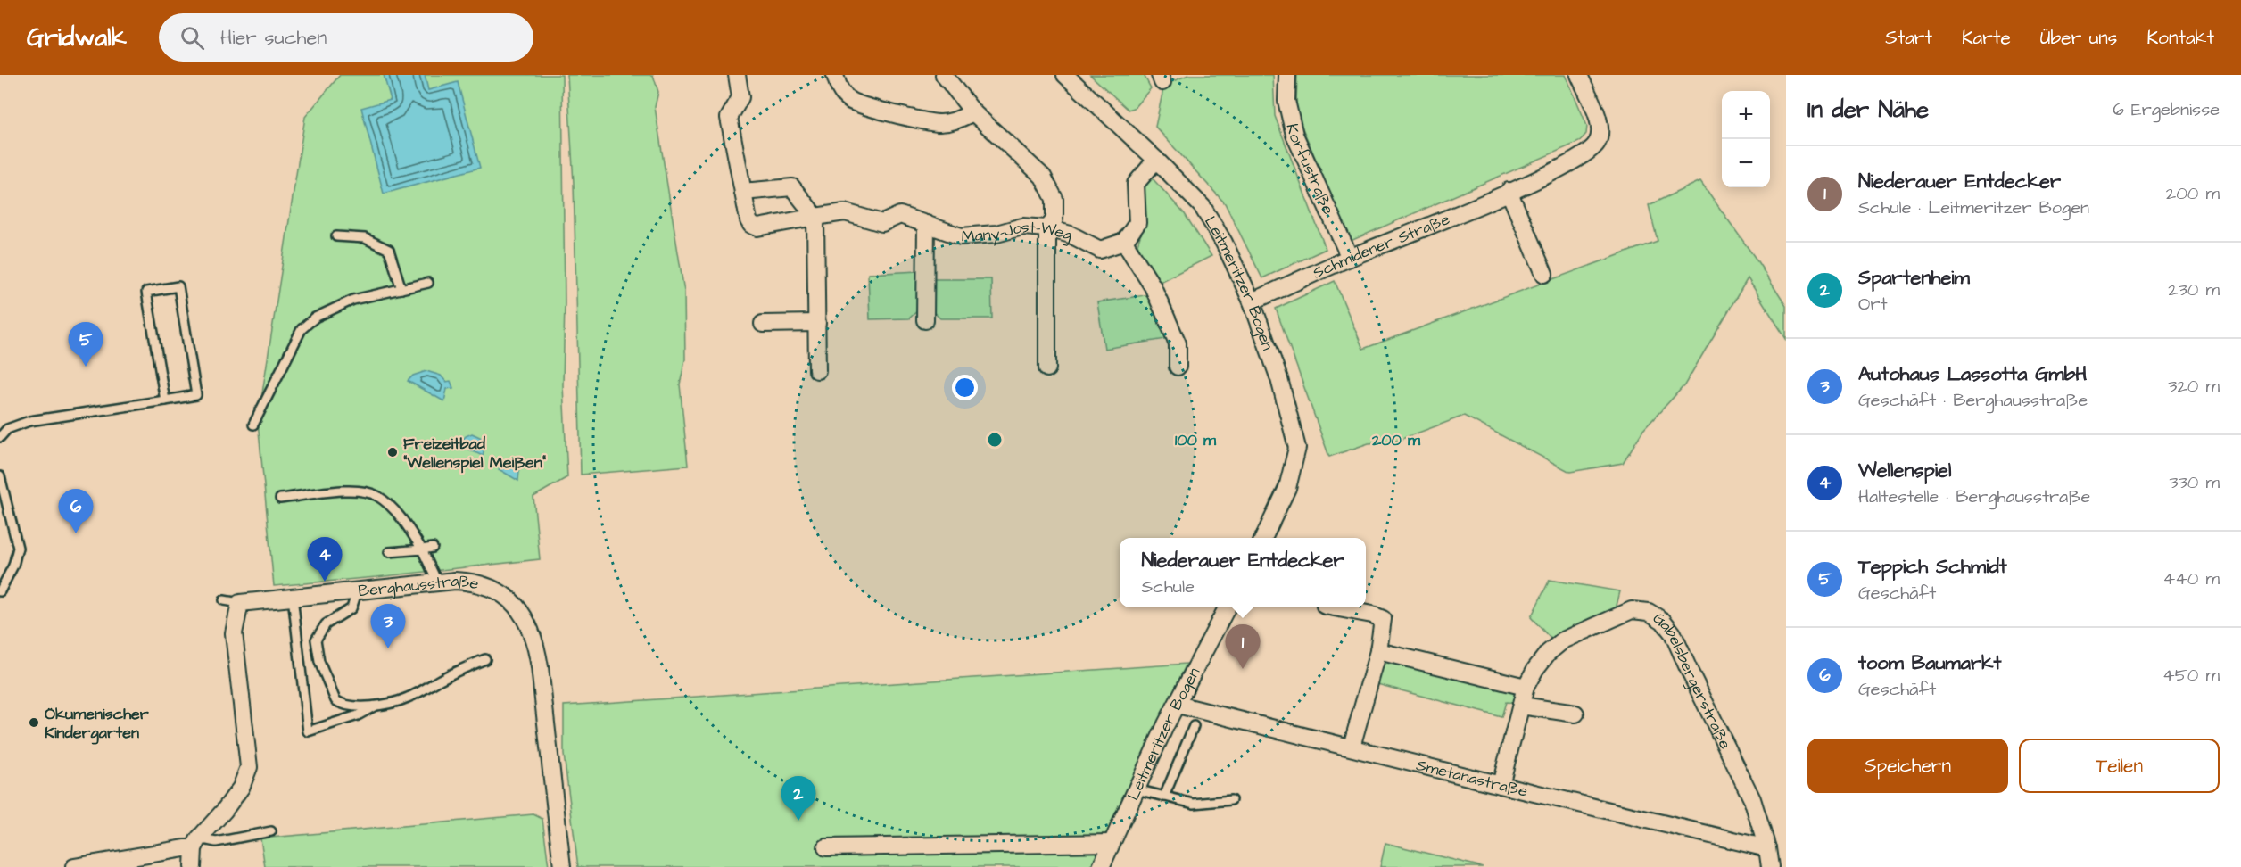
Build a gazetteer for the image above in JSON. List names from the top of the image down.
{
  "streets": {
    "street": [
      "Korfustraße",
      "Many-Jost-Weg",
      "Schmidener Straße",
      "Leitmeritzer Bogen",
      "Berghausstraße",
      "Gabelsbergerstraße",
      "Smetanastraße"
    ]
  },
  "crossings": [
    ["Korfustraße", "Schmidener Straße"],
    ["Schmidener Straße", "Leitmeritzer Bogen"],
    ["Leitmeritzer Bogen", "Smetanastraße"],
    ["Gabelsbergerstraße", "Smetanastraße"]
  ],
  "places": ["Freizeitbad \"Wellenspiel Meißen\"", "Ökumenischer Kindergarten"],
  "page": {
    "header": "Gridwalk",
    "search": "Hier suchen",
    "nav": [
      "Start",
      "Karte",
      "Über uns",
      "Kontakt"
    ],
    "heading": ["In der Nähe", "6 Ergebnisse"],
    "map_buttons": ["+", "−"],
    "list": [
      {
        "mark": "1",
        "name": "Niederauer Entdecker",
        "note": "Schule · Leitmeritzer Bogen",
        "value": "200 m"
      },
      {
        "mark": "2",
        "name": "Spartenheim",
        "note": "Ort",
        "value": "230 m"
      },
      {
        "mark": "3",
        "name": "Autohaus Lassotta GmbH",
        "note": "Geschäft · Berghausstraße",
        "value": "320 m"
      },
      {
        "mark": "4",
        "name": "Wellenspiel",
        "note": "Haltestelle · Berghausstraße",
        "value": "330 m"
      },
      {
        "mark": "5",
        "name": "Teppich Schmidt",
        "note": "Geschäft",
        "value": "440 m"
      },
      {
        "mark": "6",
        "name": "toom Baumarkt",
        "note": "Geschäft",
        "value": "450 m"
      }
    ],
    "pins": [
      "5",
      "6",
      "4",
      "3",
      "1",
      "2"
    ],
    "popup": ["Niederauer Entdecker", "Schule"],
    "buttons": ["Speichern", "Teilen"]
  },
  "rings": ["100 m", "200 m"]
}
